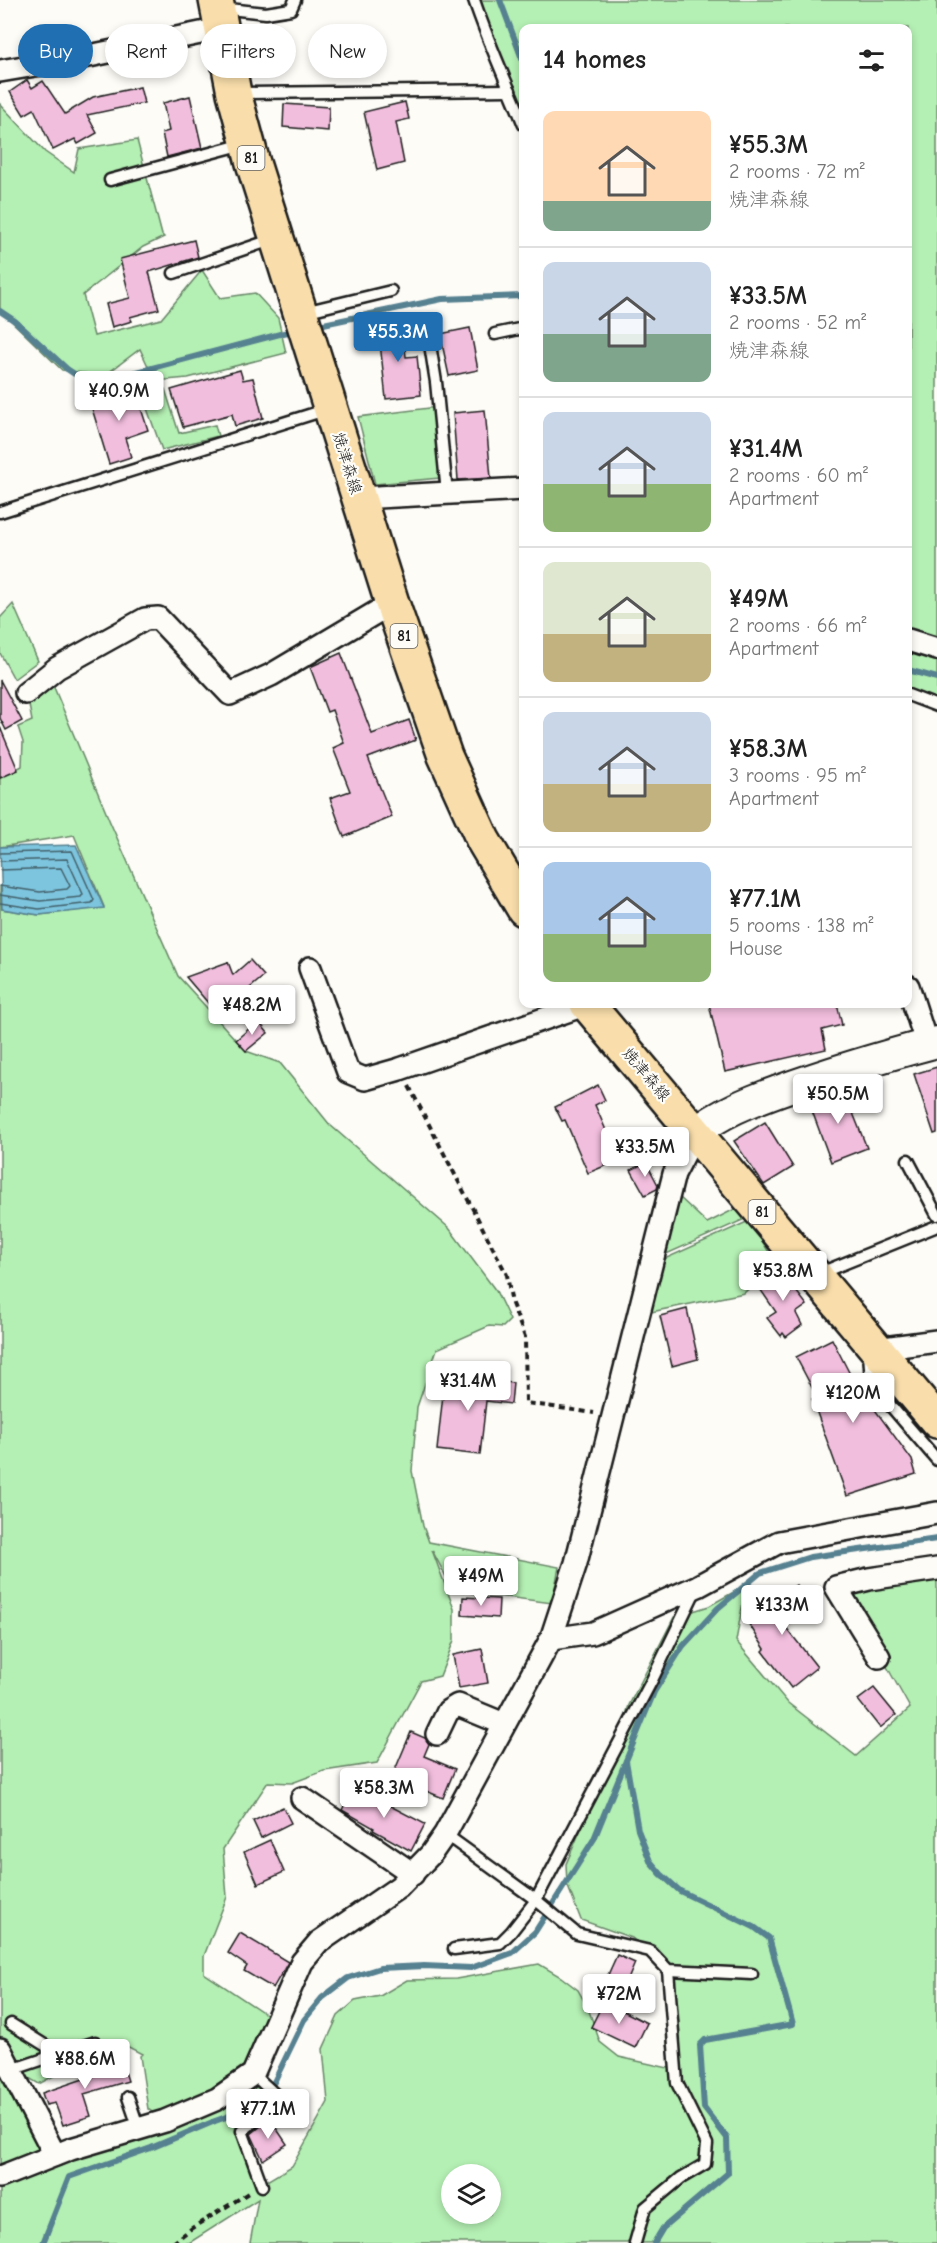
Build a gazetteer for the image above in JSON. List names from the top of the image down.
{
  "streets": {
    "main road": ["81", "焼津森線"]
  },
  "page": {
    "chip": [
      "Buy",
      "Rent",
      "Filters",
      "New"
    ],
    "heading": "14 homes",
    "list": [
      {
        "name": "¥55.3M",
        "note": "2 rooms · 72 m² · 焼津森線"
      },
      {
        "name": "¥33.5M",
        "note": "2 rooms · 52 m² · 焼津森線"
      },
      {
        "name": "¥31.4M",
        "note": "2 rooms · 60 m² · Apartment"
      },
      {
        "name": "¥49M",
        "note": "2 rooms · 66 m² · Apartment"
      },
      {
        "name": "¥58.3M",
        "note": "3 rooms · 95 m² · Apartment"
      },
      {
        "name": "¥77.1M",
        "note": "5 rooms · 138 m² · House"
      }
    ],
    "price": [
      "¥55.3M",
      "¥40.9M",
      "¥48.2M",
      "¥50.5M",
      "¥33.5M",
      "¥53.8M",
      "¥31.4M",
      "¥120M",
      "¥49M",
      "¥133M",
      "¥58.3M",
      "¥72M",
      "¥88.6M",
      "¥77.1M"
    ]
  }
}
